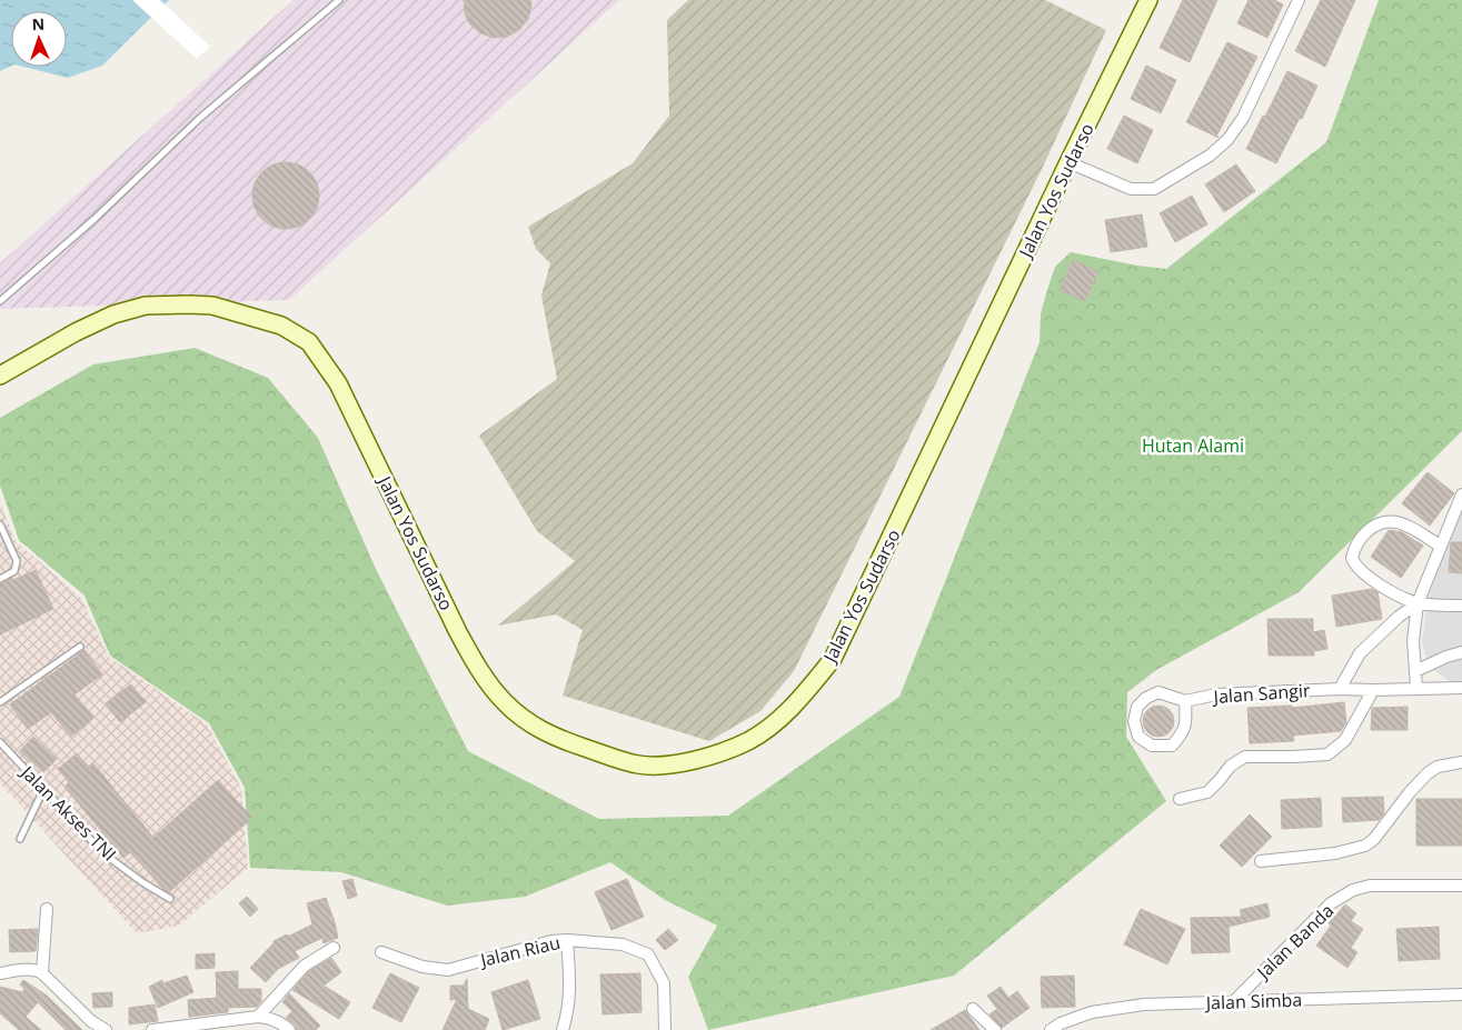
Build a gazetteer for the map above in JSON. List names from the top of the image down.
{
  "streets": {
    "main road": ["Jalan Yos Sudarso"],
    "street": [
      "Jalan Sangir",
      "Jalan Banda",
      "Jalan Riau",
      "Jalan Simba"
    ],
    "lane": ["Jalan Akses TNI"]
  },
  "crossings": [
    ["Jalan Banda", "Jalan Simba"]
  ],
  "parks": ["Hutan Alami"],
  "north": "top"
}
